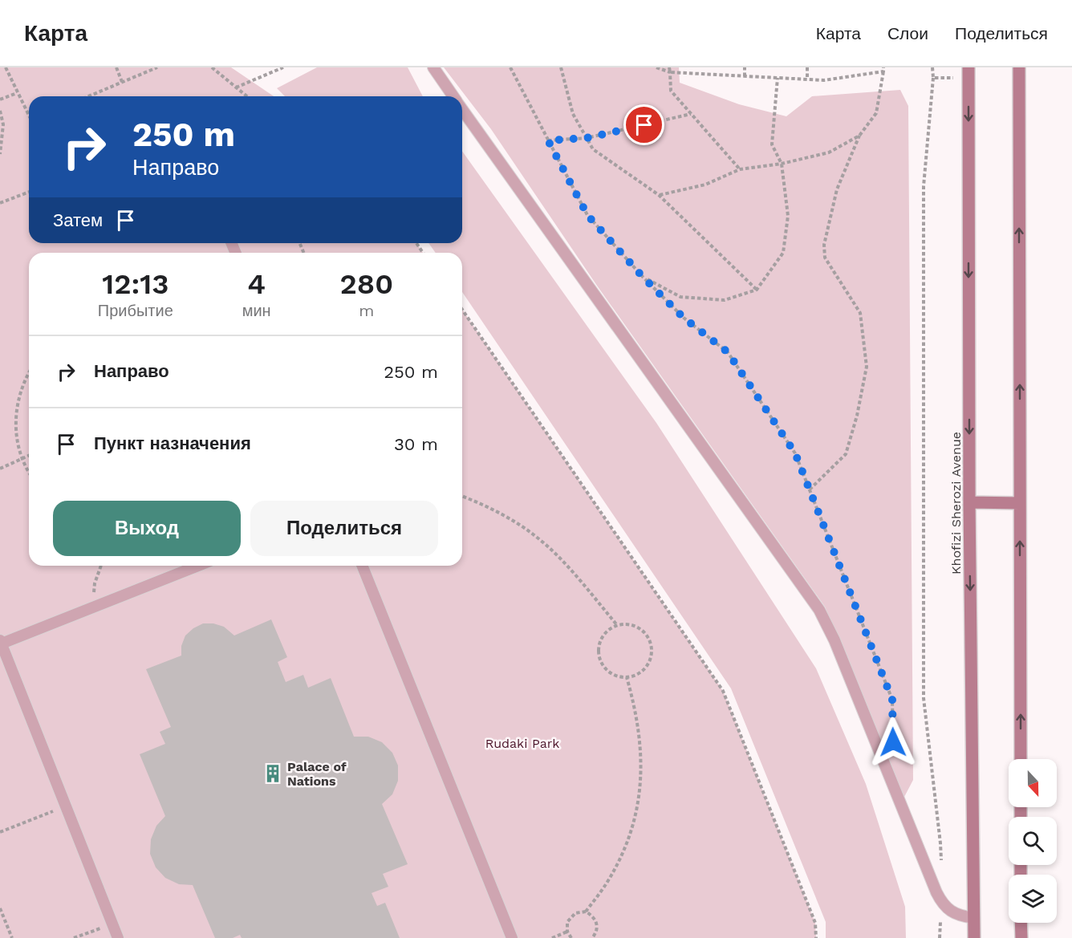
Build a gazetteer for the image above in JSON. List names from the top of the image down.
{
  "streets": {
    "main road": ["Khofizi Sherozi Avenue"]
  },
  "parks": ["Rudaki Park"],
  "places": {
    "building": ["Palace of Nations"]
  },
  "north": "bottom",
  "page": {
    "header": "Карта",
    "nav": ["Карта", "Слои", "Поделиться"],
    "turn": ["250 m", "Направо"],
    "then": "Затем",
    "eta": [
      "12:13",
      "Прибытие",
      "4",
      "мин",
      "280",
      "m"
    ],
    "list": [
      {
        "name": "Направо",
        "value": "250 m"
      },
      {
        "name": "Пункт назначения",
        "value": "30 m"
      }
    ],
    "buttons": ["Выход", "Поделиться"]
  }
}
